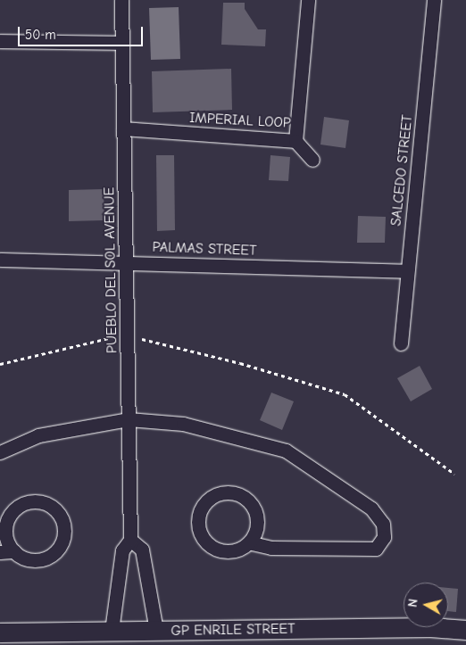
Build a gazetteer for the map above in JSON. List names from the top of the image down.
{
  "streets": {
    "street": [
      "IMPERIAL LOOP",
      "SALCEDO STREET",
      "PALMAS STREET",
      "PUEBLO DEL SOL AVENUE",
      "GP ENRILE STREET"
    ]
  },
  "crossings": [
    ["IMPERIAL LOOP", "PUEBLO DEL SOL AVENUE"],
    ["SALCEDO STREET", "PALMAS STREET"],
    ["PALMAS STREET", "PUEBLO DEL SOL AVENUE"],
    ["PUEBLO DEL SOL AVENUE", "GP ENRILE STREET"]
  ],
  "scale_bar": "50 m",
  "north": "left"
}
